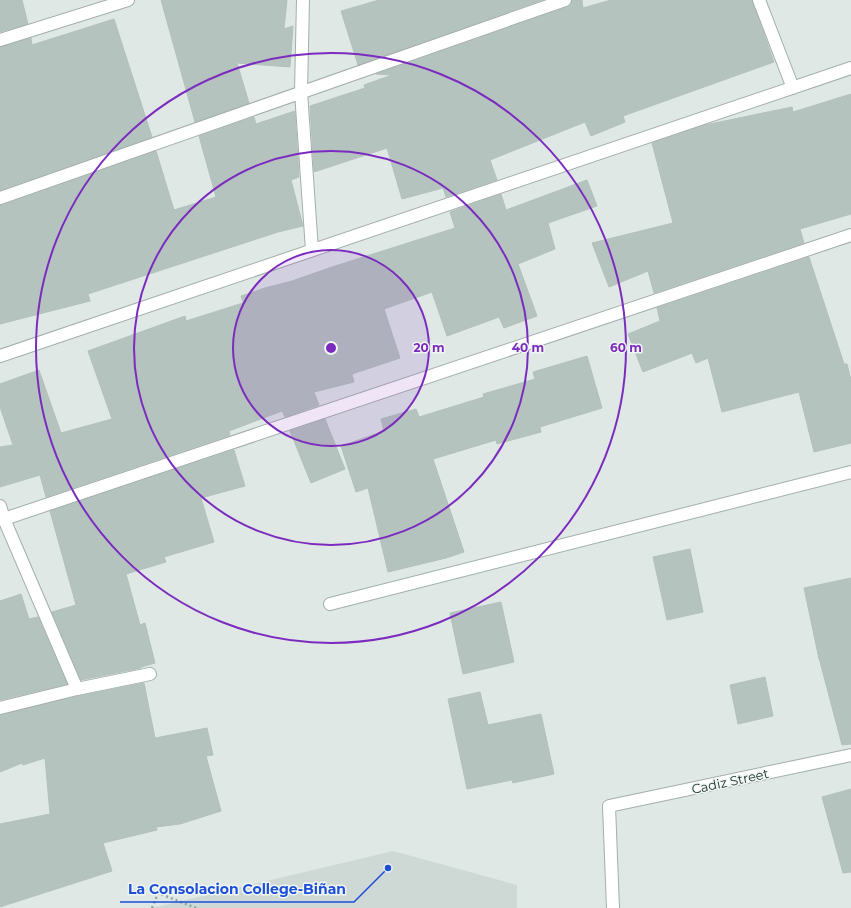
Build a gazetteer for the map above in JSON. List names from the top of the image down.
{
  "streets": {
    "street": ["Cadiz Street"]
  },
  "places": ["La Consolacion College-Biñan"],
  "rings": ["20 m", "40 m", "60 m"]
}
